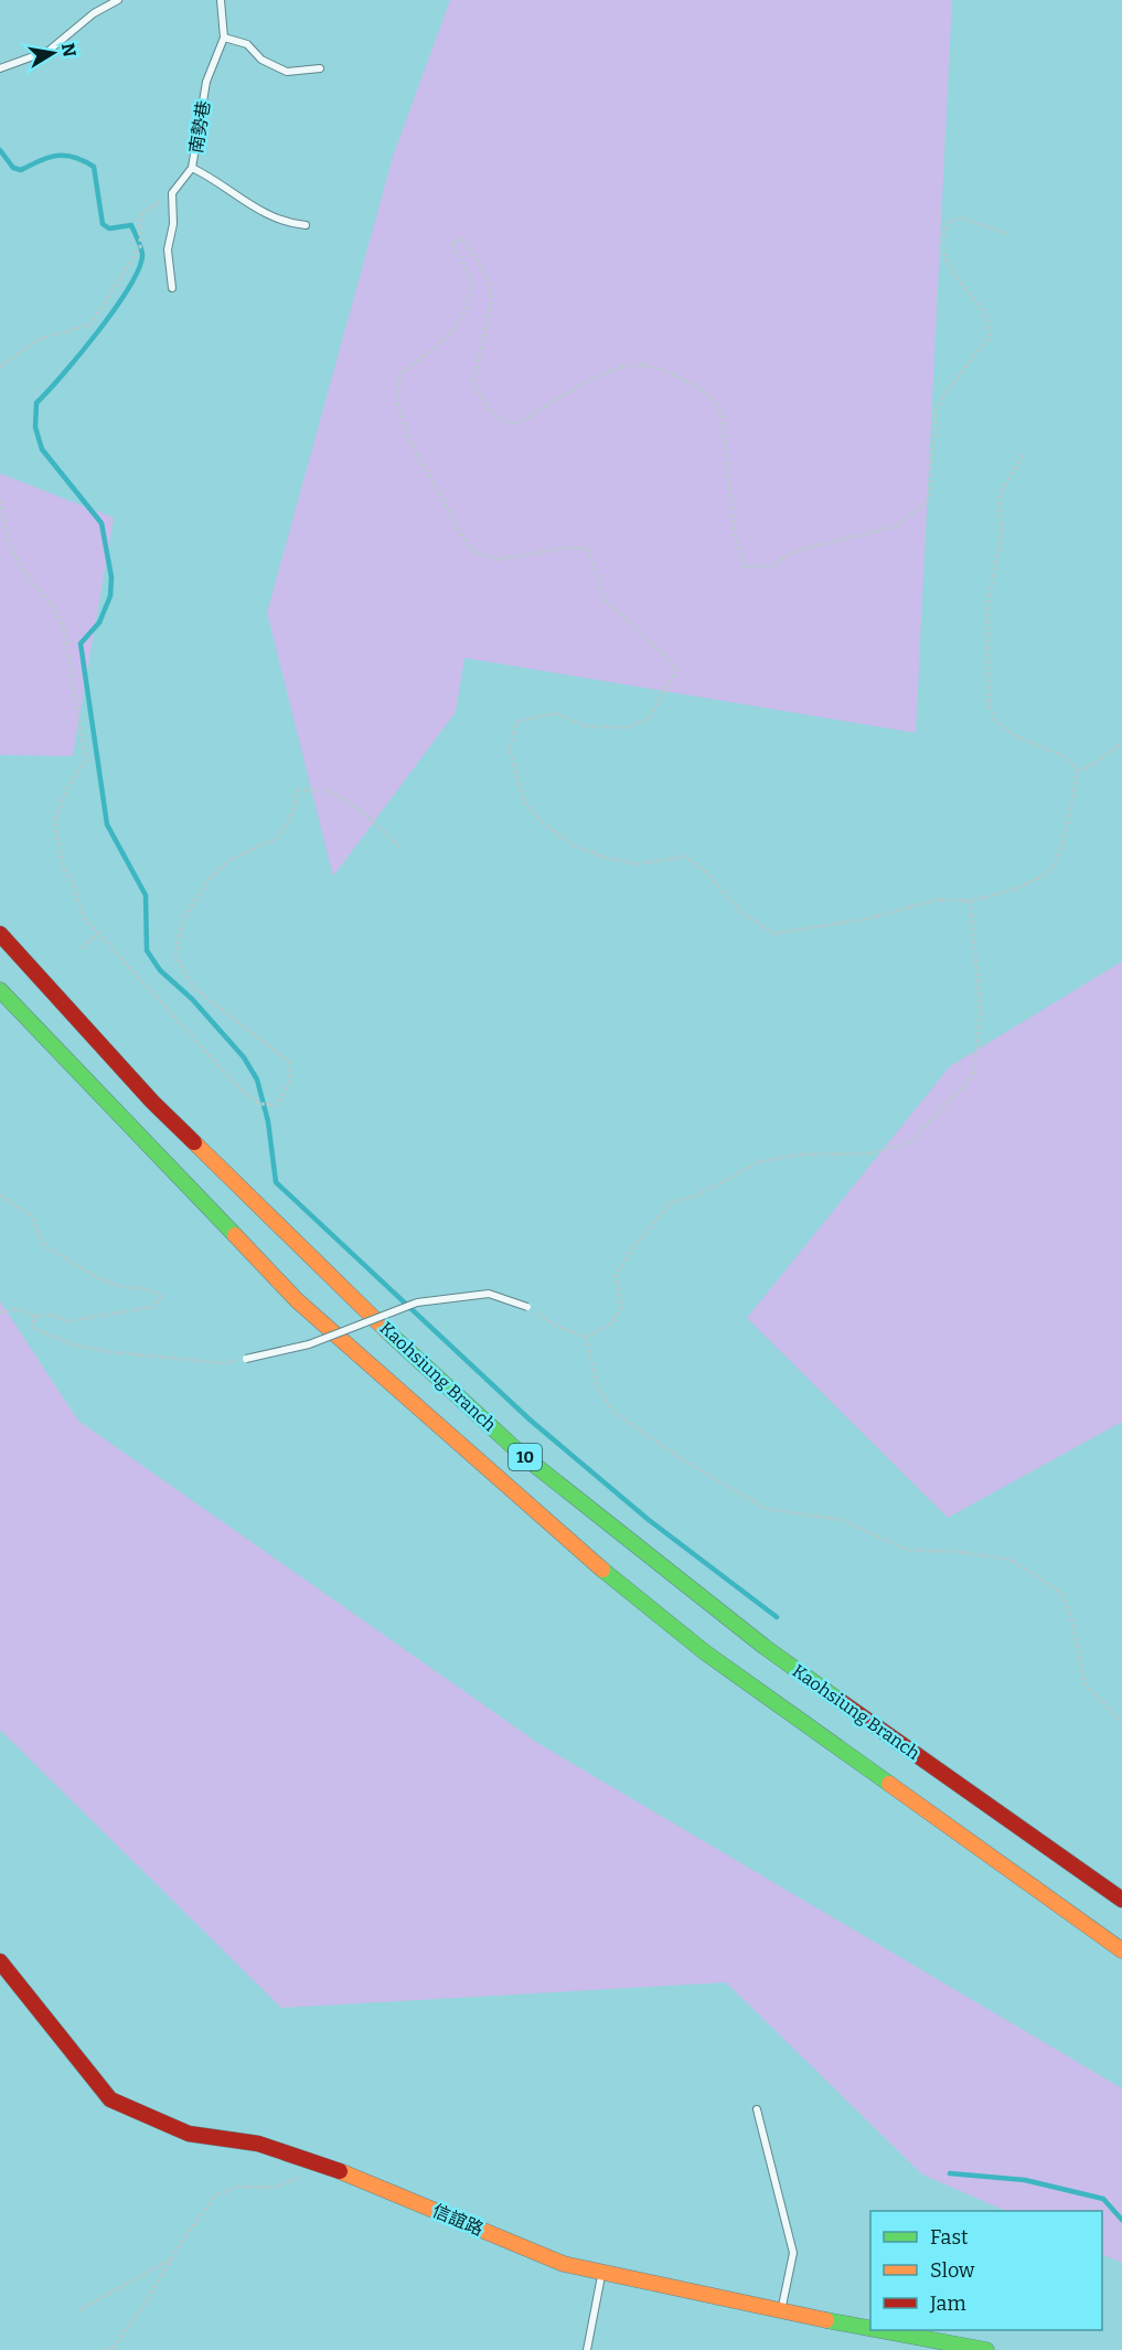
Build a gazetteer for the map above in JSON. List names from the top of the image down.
{
  "streets": {
    "main road": ["Kaohsiung Branch", "10", "信誼路"],
    "lane": ["南勢巷"]
  },
  "legend": ["Fast", "Slow", "Jam"],
  "north": "right"
}
